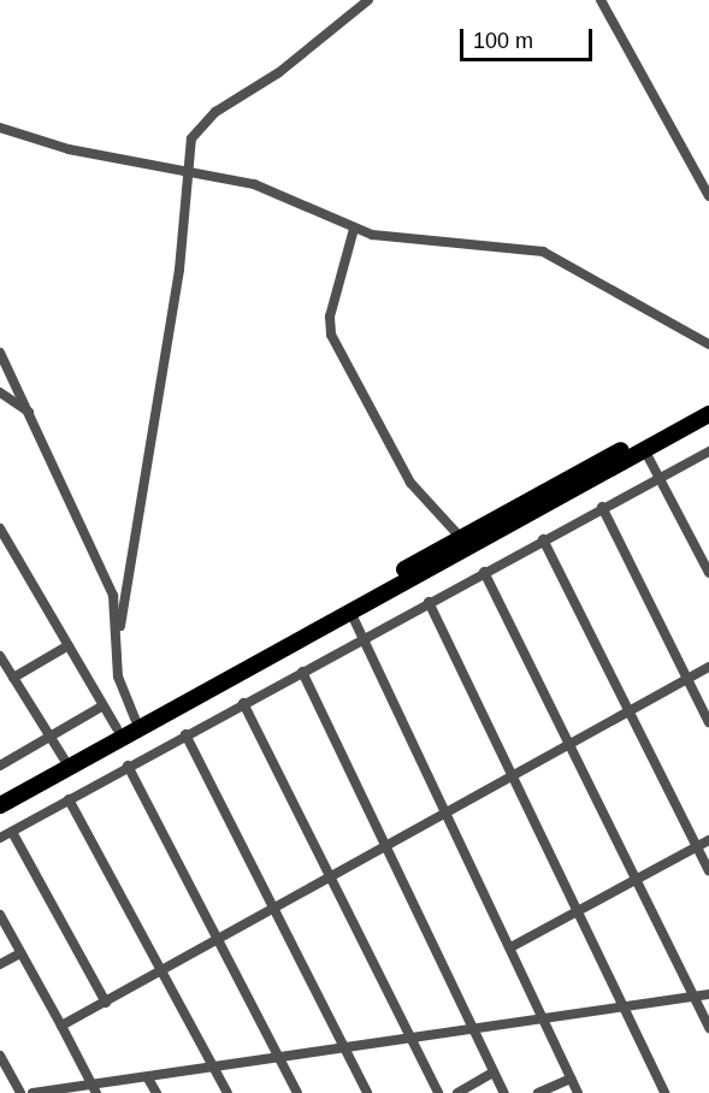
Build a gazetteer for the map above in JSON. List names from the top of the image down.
{
  "scale_bar": "100 m"
}
